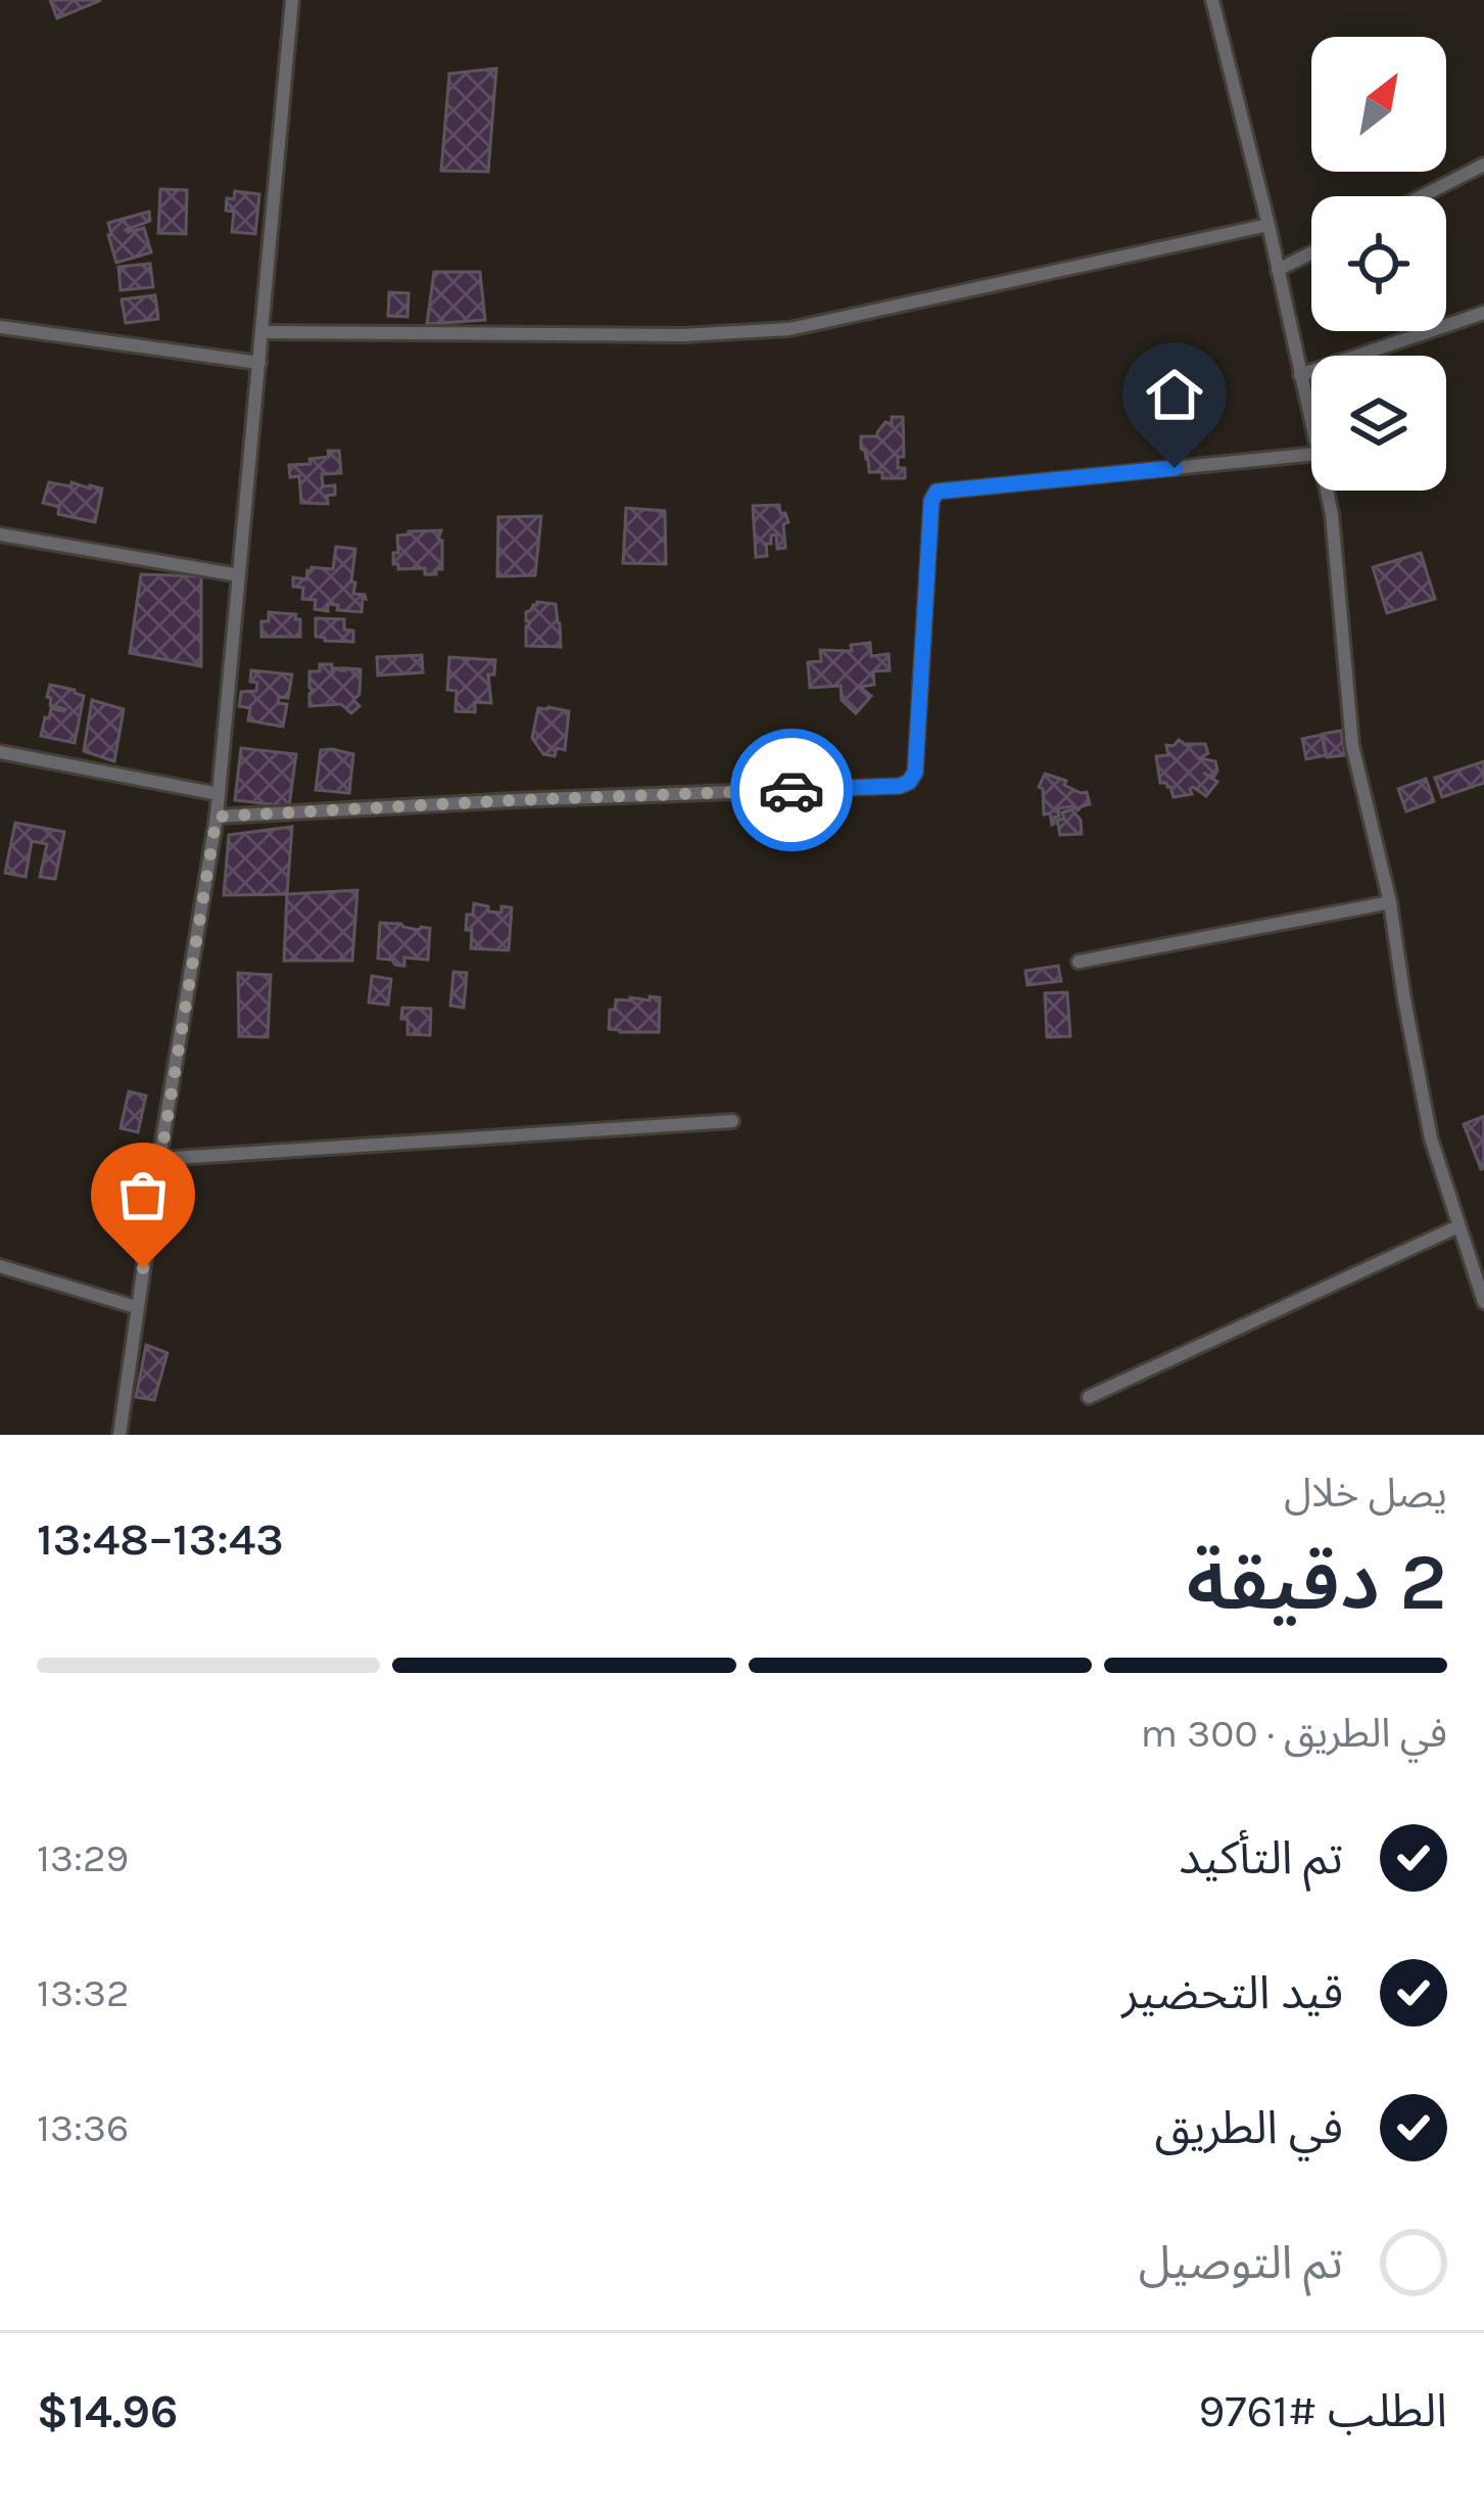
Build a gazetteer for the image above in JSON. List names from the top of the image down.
{
  "north": "top right",
  "page": {
    "heading": ["2 دقيقة", "يصل خلال", "13:43–13:48"],
    "panel": ["الطلب #9761", "$14.96"],
    "bar": "في الطريق · 300 m",
    "list": [
      ["تم التأكيد", "13:29"],
      ["قيد التحضير", "13:32"],
      ["في الطريق", "13:36"],
      "تم التوصيل"
    ]
  }
}
